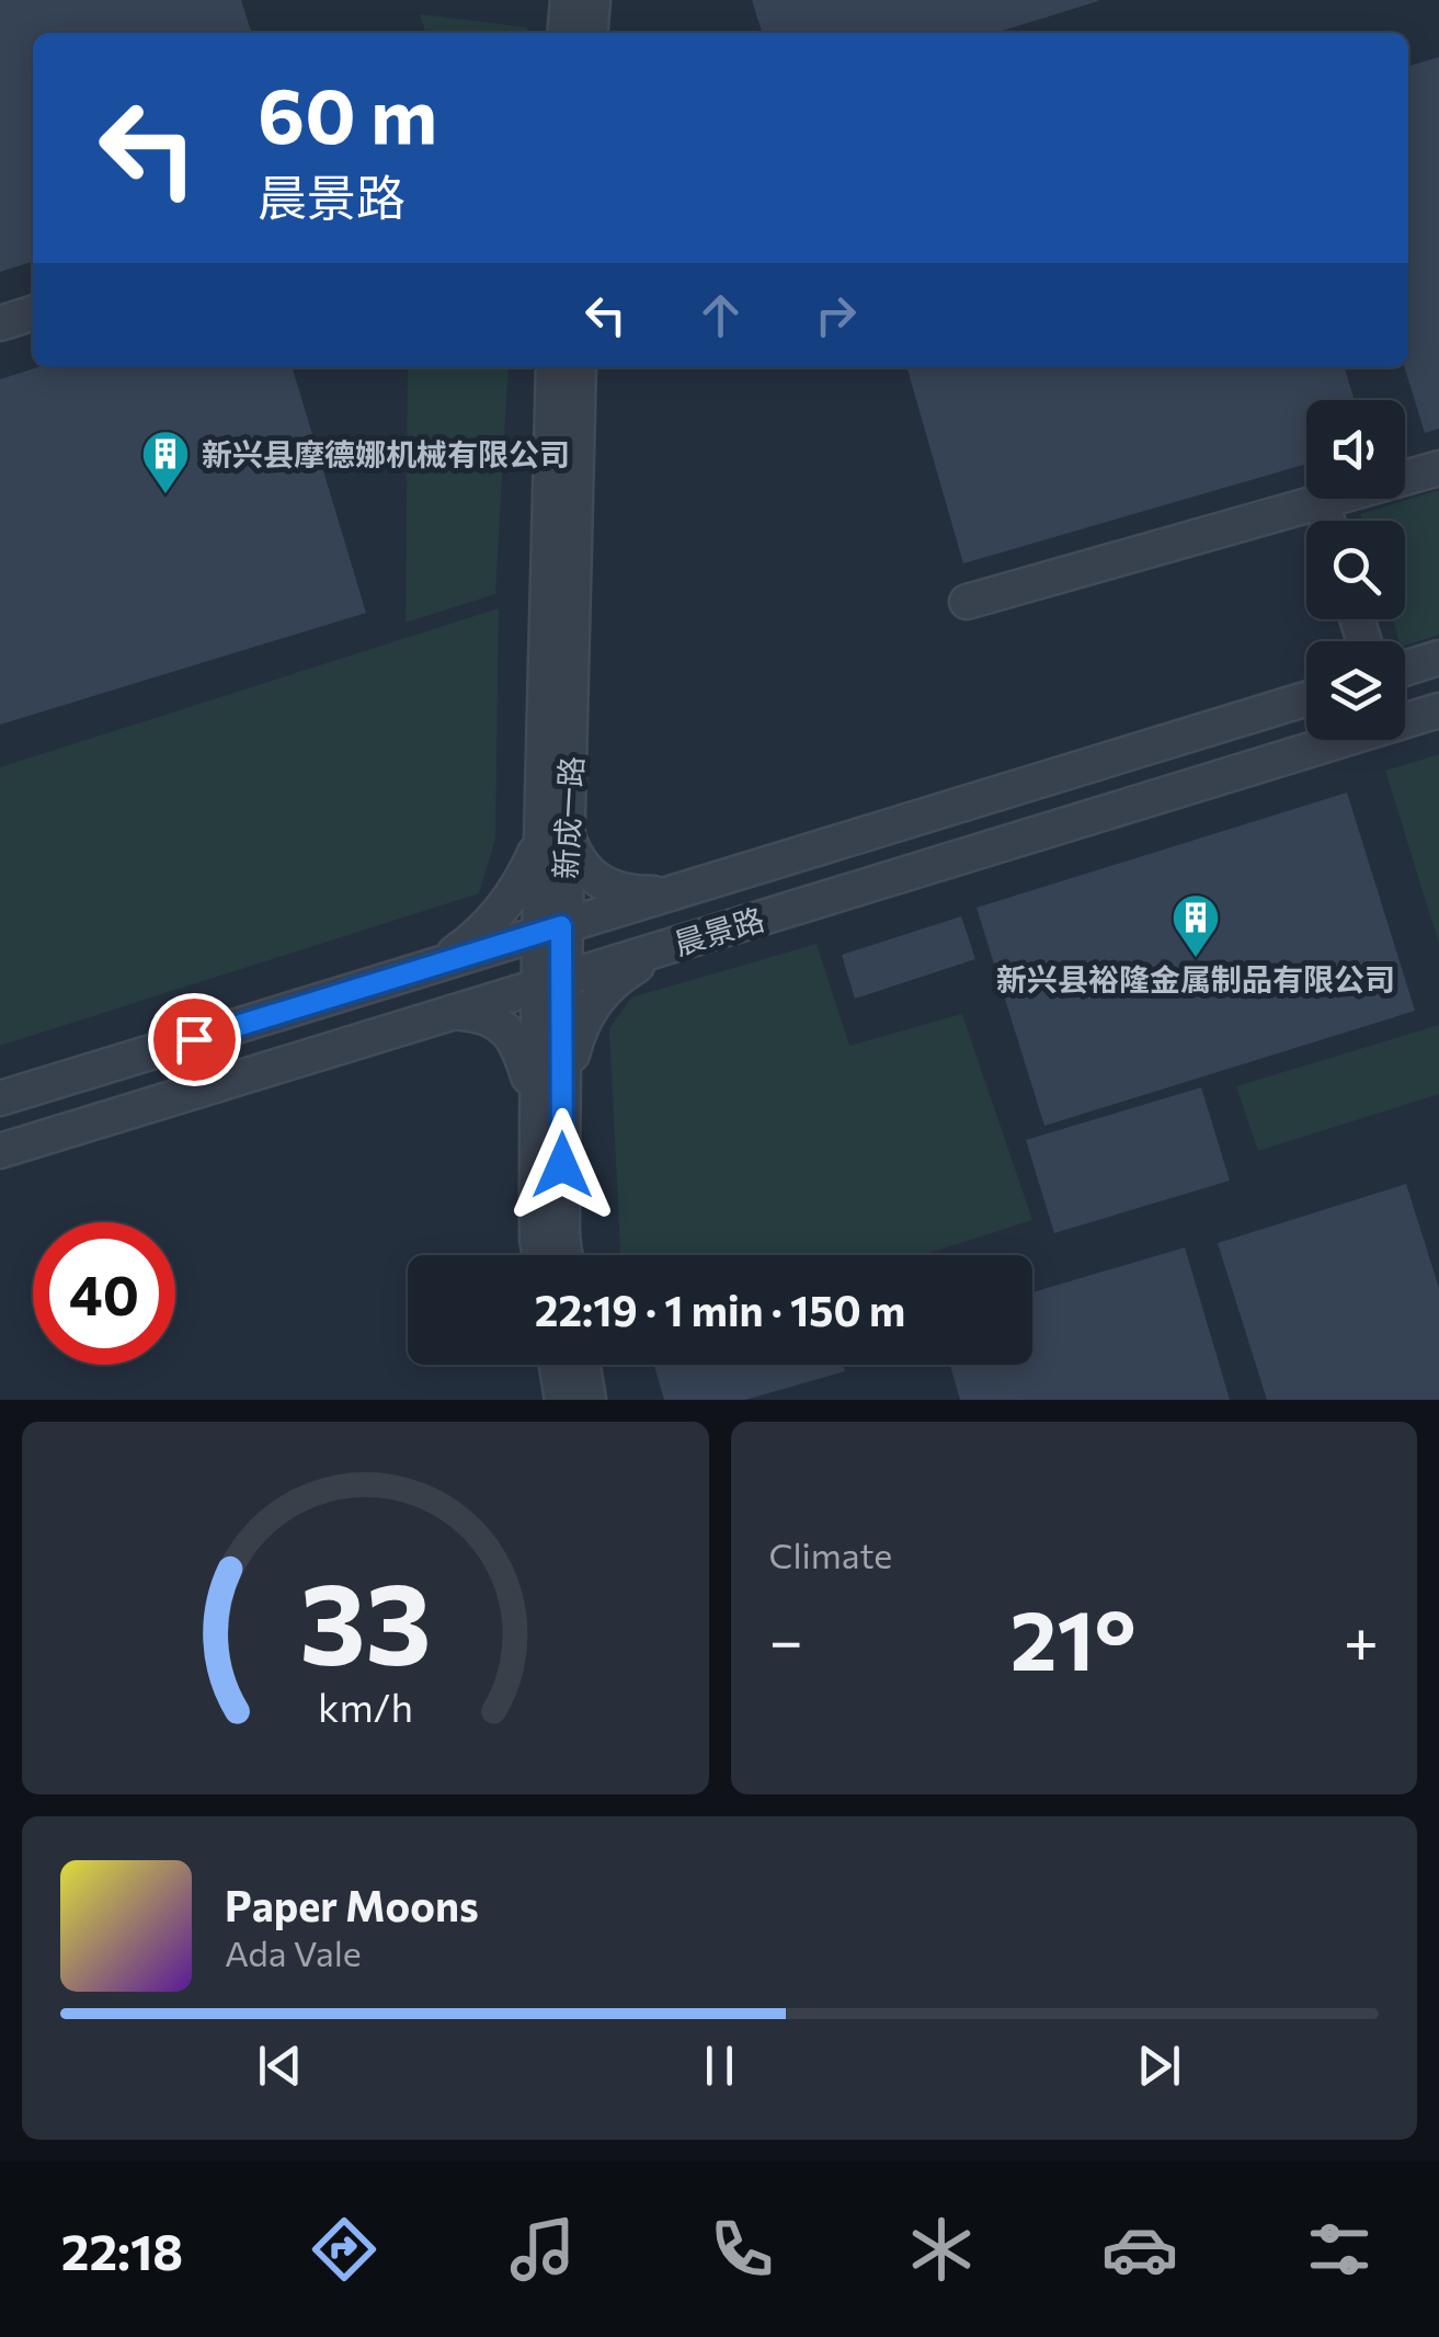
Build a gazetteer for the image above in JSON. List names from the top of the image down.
{
  "streets": {
    "street": ["新成一路", "晨景路"]
  },
  "crossings": [
    ["新成一路", "晨景路"]
  ],
  "places": {
    "building": ["新兴县摩德娜机械有限公司", "新兴县裕隆金属制品有限公司"]
  },
  "page": {
    "turn": ["60 m", "晨景路"],
    "limit": "40",
    "trip": "22:19 · 1 min · 150 m",
    "tile": "Climate",
    "heat": ["−", "21°", "+"],
    "song": ["Paper Moons", "Ada Vale"],
    "tabs": "22:18",
    "gauge": ["33", "km/h"]
  }
}
